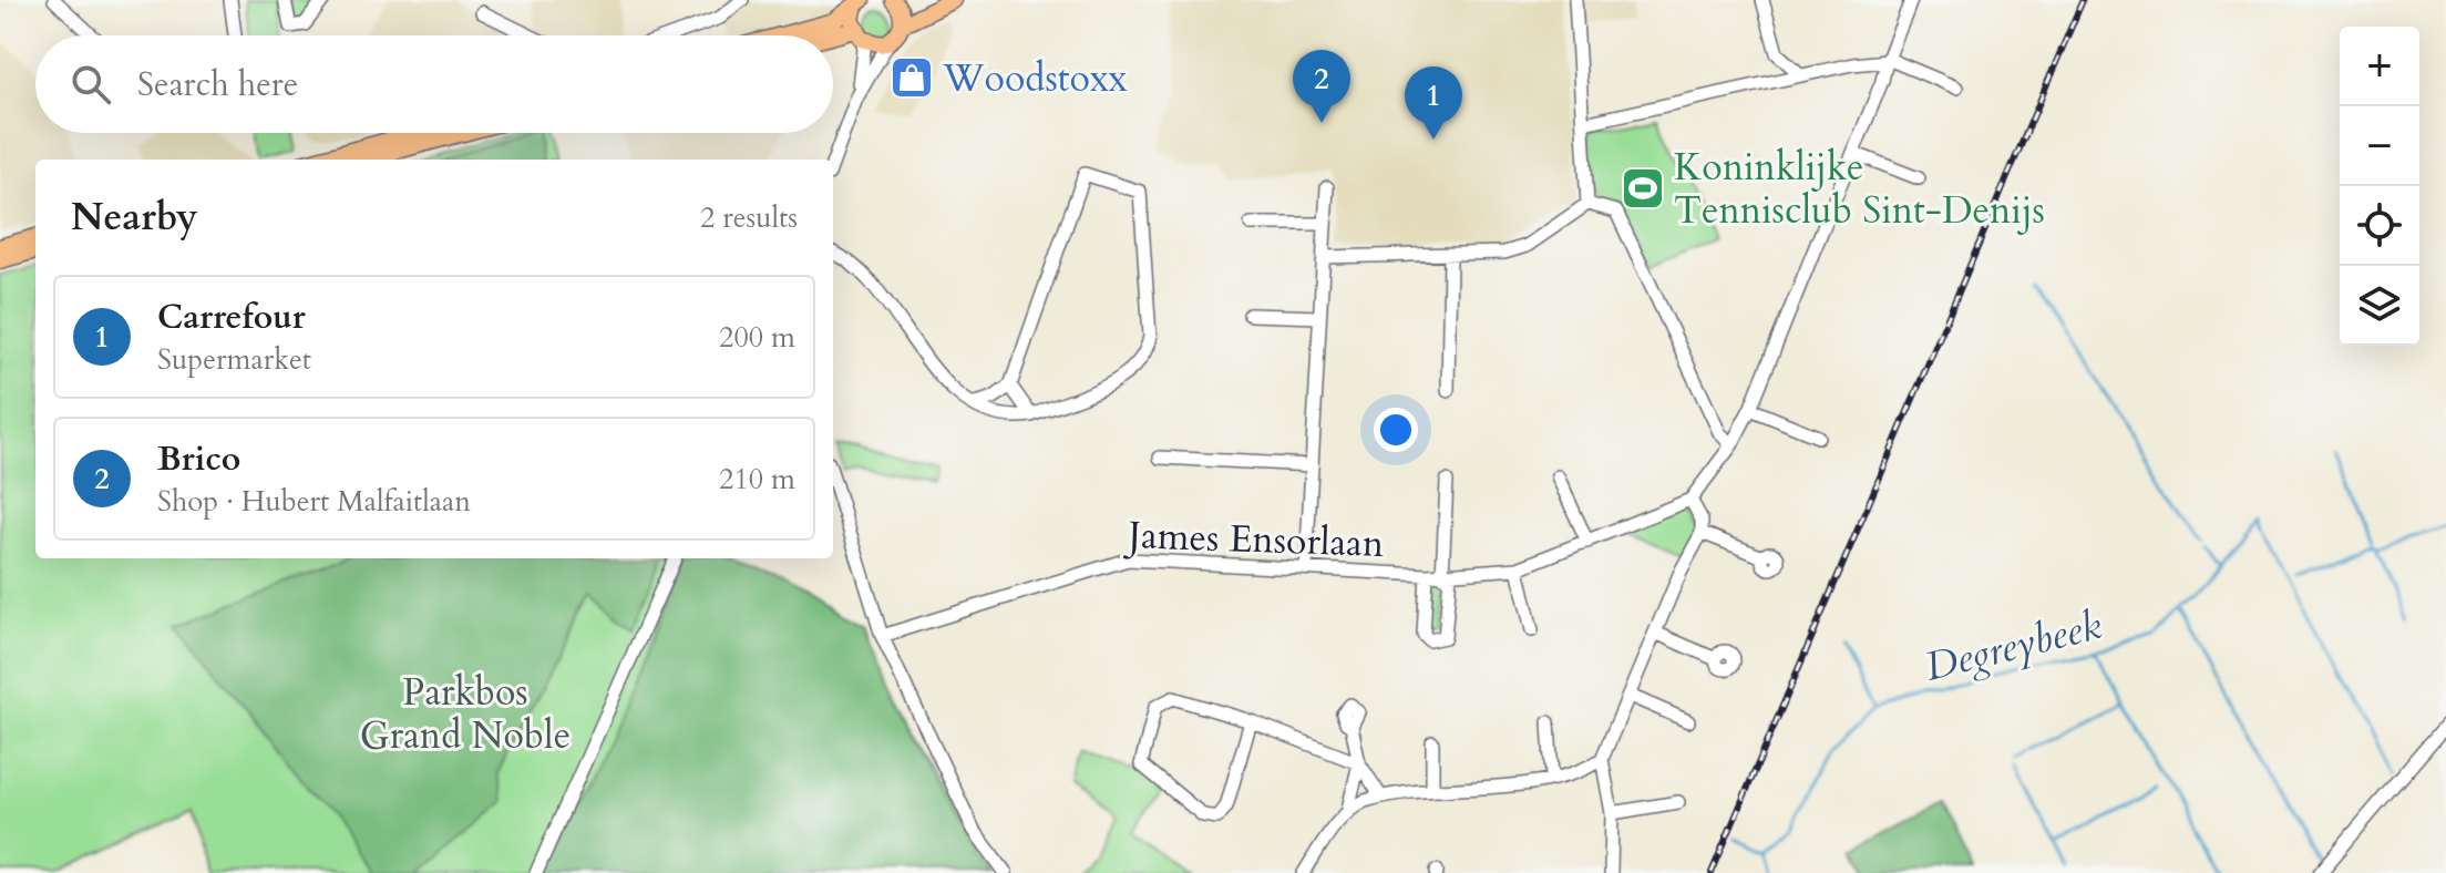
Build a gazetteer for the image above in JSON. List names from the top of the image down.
{
  "streets": {
    "street": ["James Ensorlaan"]
  },
  "water": ["Degreybeek"],
  "parks": ["Parkbos Grand Noble"],
  "places": {
    "shop": ["Woodstoxx"],
    "sports": ["Koninklijke Tennisclub Sint-Denijs"]
  },
  "page": {
    "map_buttons": ["+", "−"],
    "search": "Search here",
    "pins": ["2", "1"],
    "heading": ["Nearby", "2 results"],
    "list": [
      {
        "mark": "1",
        "name": "Carrefour",
        "note": "Supermarket",
        "value": "200 m"
      },
      {
        "mark": "2",
        "name": "Brico",
        "note": "Shop · Hubert Malfaitlaan",
        "value": "210 m"
      }
    ]
  }
}
